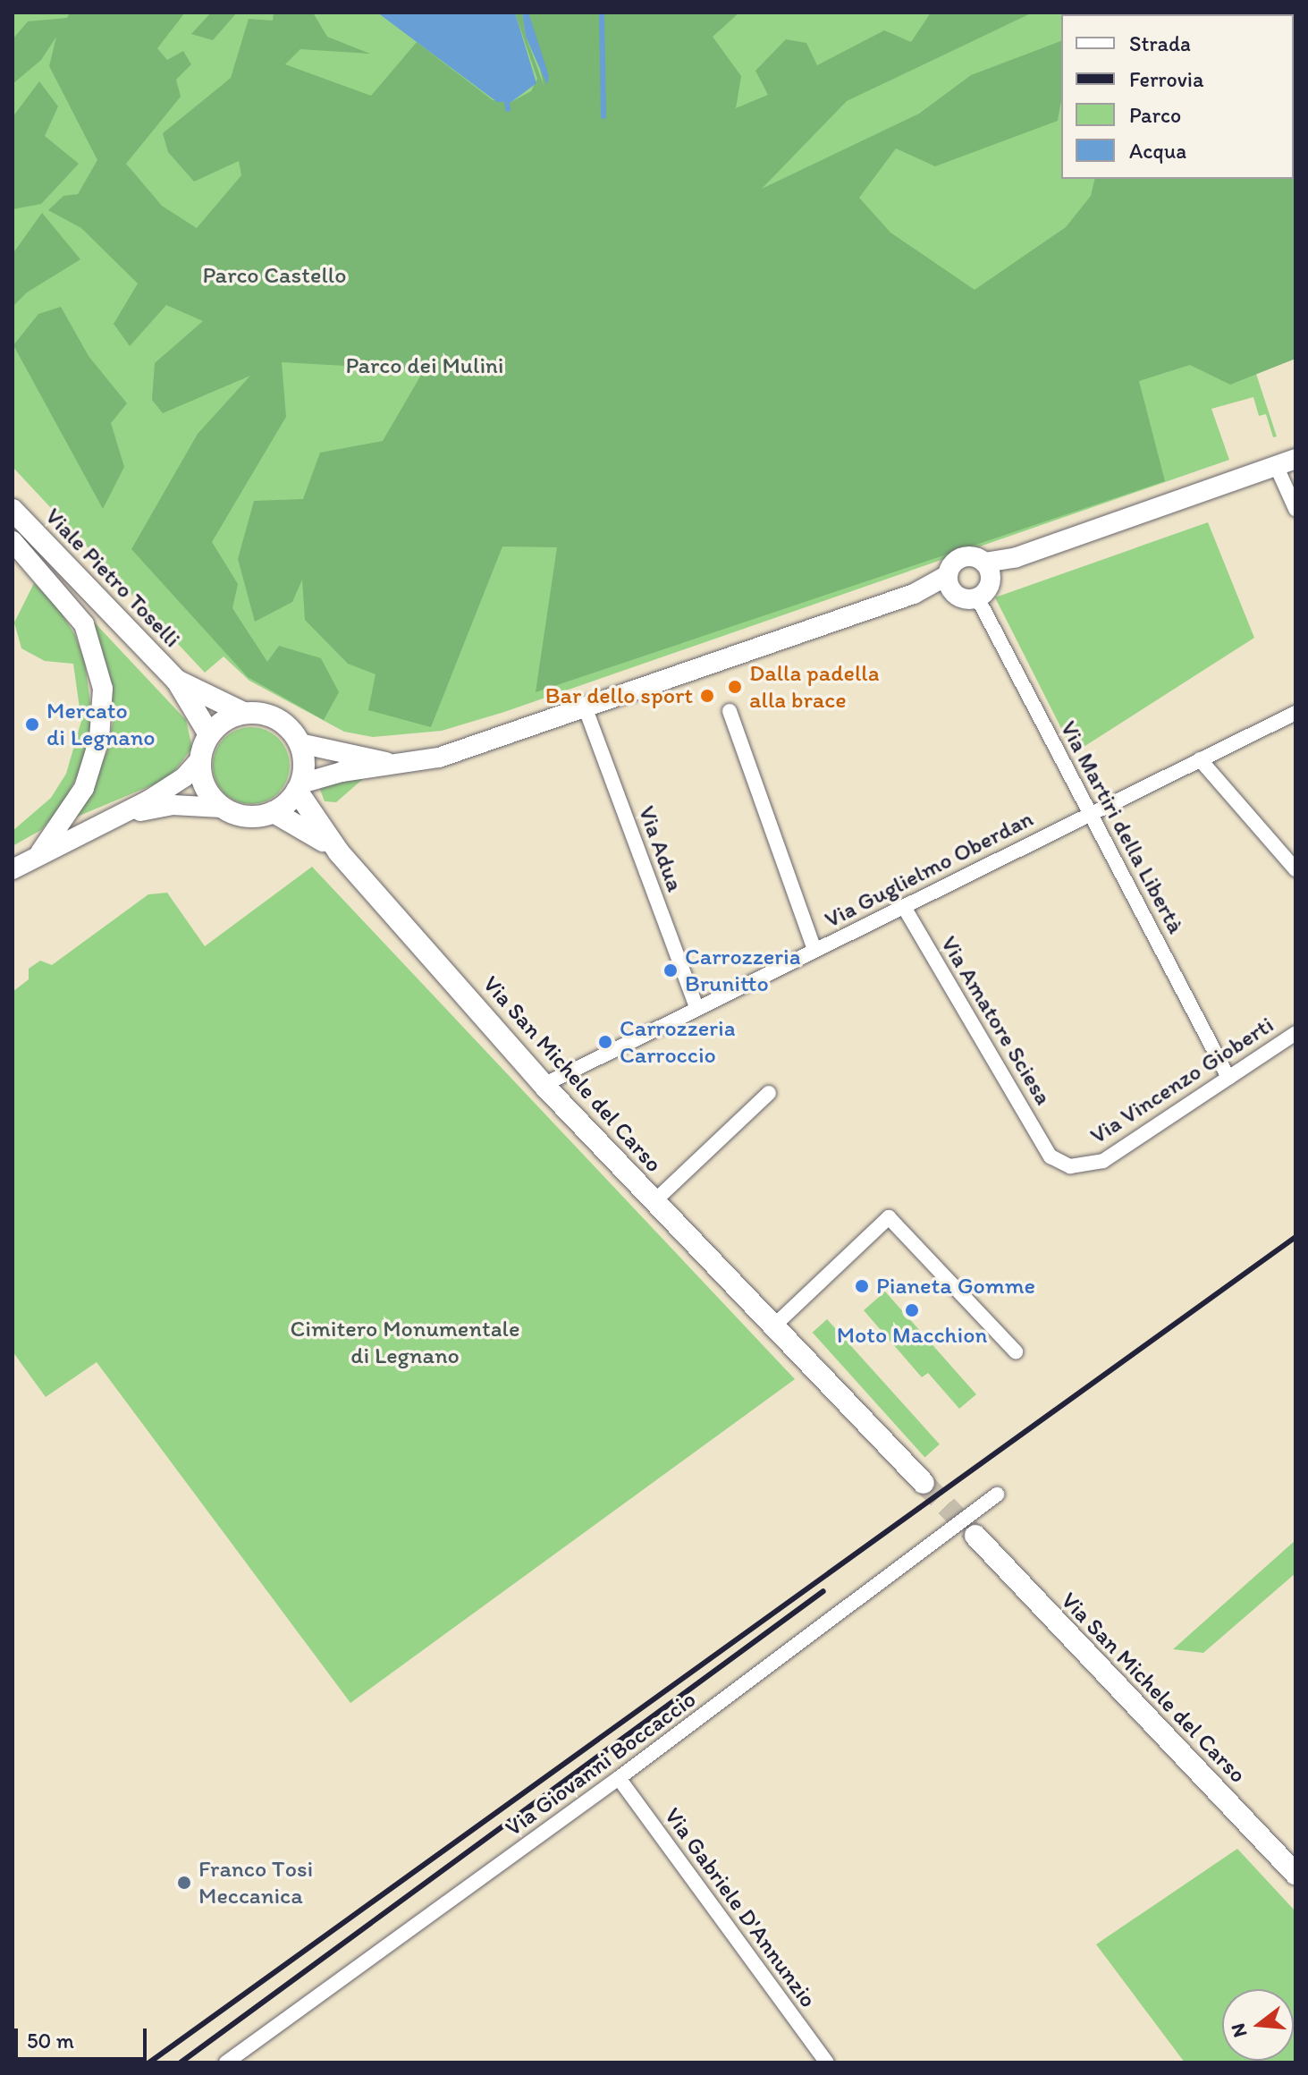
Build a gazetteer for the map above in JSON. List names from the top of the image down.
{
  "streets": {
    "main road": ["Viale Pietro Toselli", "Via San Michele del Carso"],
    "street": [
      "Via Martiri della Libertà",
      "Via Adua",
      "Via Guglielmo Oberdan",
      "Via Amatore Sciesa",
      "Via Vincenzo Gioberti",
      "Via Giovanni Boccaccio",
      "Via Gabriele D'Annunzio"
    ]
  },
  "crossings": [
    ["Viale Pietro Toselli", "Via San Michele del Carso"],
    ["Via Martiri della Libertà", "Via Guglielmo Oberdan"],
    ["Via Martiri della Libertà", "Via Vincenzo Gioberti"],
    ["Via Adua", "Via Guglielmo Oberdan"],
    ["Via Guglielmo Oberdan", "Via Amatore Sciesa"],
    ["Via Guglielmo Oberdan", "Via San Michele del Carso"],
    ["Via Amatore Sciesa", "Via Vincenzo Gioberti"],
    ["Via Giovanni Boccaccio", "Via Gabriele D'Annunzio"]
  ],
  "parks": ["Parco Castello", "Parco dei Mulini", "Cimitero Monumentale di Legnano"],
  "places": [
    "Dalla padella alla brace",
    "Bar dello sport",
    "Mercato di Legnano",
    "Carrozzeria Brunitto",
    "Carrozzeria Carroccio",
    "Pianeta Gomme",
    "Moto Macchion",
    "Franco Tosi Meccanica"
  ],
  "legend": [
    "Strada",
    "Ferrovia",
    "Parco",
    "Acqua"
  ],
  "scale_bar": "50 m",
  "north": "left"
}
